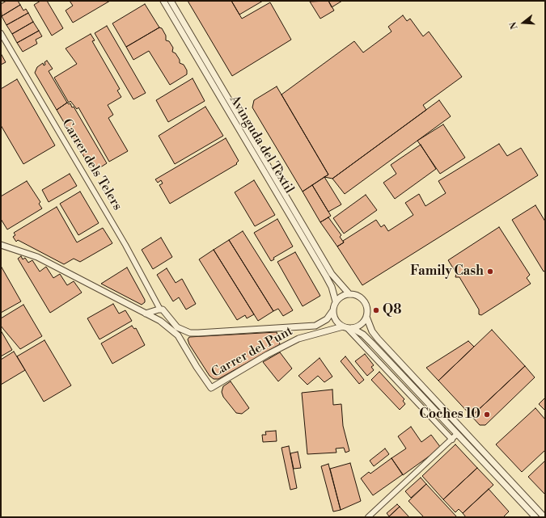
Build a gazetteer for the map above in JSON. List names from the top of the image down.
{
  "streets": {
    "street": ["Avinguda del Tèxtil", "Carrer dels Telers", "Carrer del Punt"]
  },
  "crossings": [
    ["Avinguda del Tèxtil", "Carrer del Punt"]
  ],
  "places": ["Family Cash", "Q8", "Coches 10"],
  "north": "left"
}
